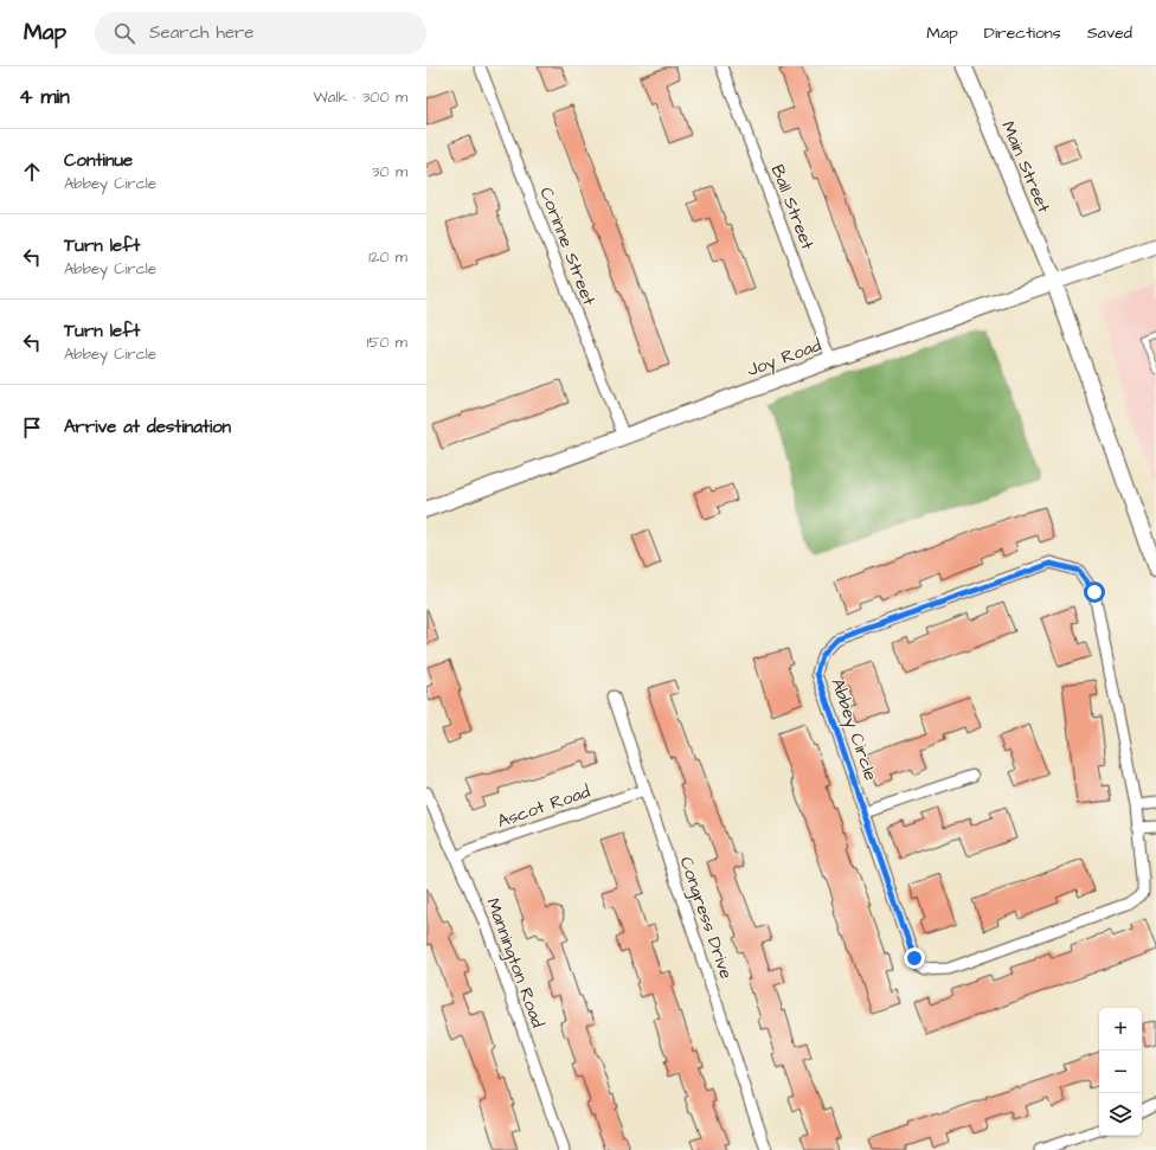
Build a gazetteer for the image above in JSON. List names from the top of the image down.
{
  "streets": {
    "street": [
      "Main Street",
      "Ball Street",
      "Corinne Street",
      "Joy Road",
      "Abbey Circle",
      "Ascot Road",
      "Congress Drive",
      "Mannington Road"
    ]
  },
  "crossings": [
    ["Main Street", "Joy Road"],
    ["Ball Street", "Joy Road"],
    ["Corinne Street", "Joy Road"],
    ["Ascot Road", "Congress Drive"],
    ["Ascot Road", "Mannington Road"]
  ],
  "page": {
    "header": "Map",
    "search": "Search here",
    "nav": ["Map", "Directions", "Saved"],
    "heading": ["4 min", "Walk · 300 m"],
    "list": [
      ["Continue", "Abbey Circle", "30 m"],
      ["Turn left", "Abbey Circle", "120 m"],
      ["Turn left", "Abbey Circle", "150 m"],
      "Arrive at destination"
    ],
    "map_buttons": ["+", "−"]
  }
}
